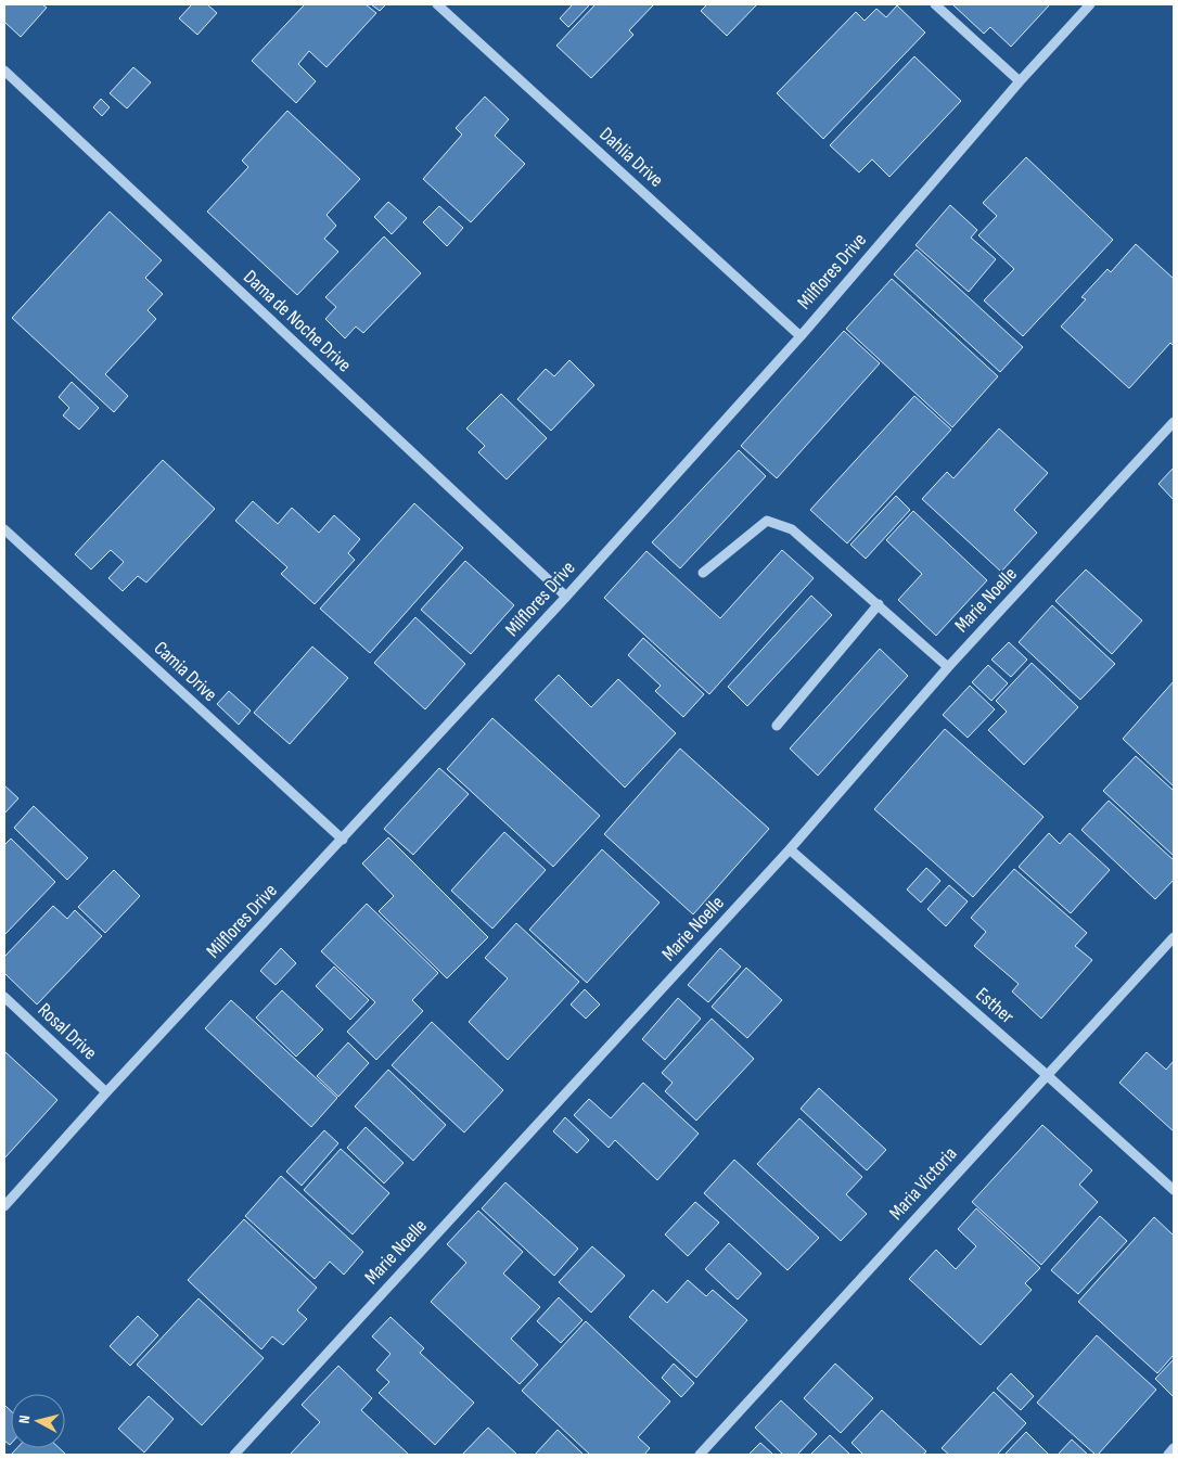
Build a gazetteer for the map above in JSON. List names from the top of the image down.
{
  "streets": {
    "street": [
      "Dahlia Drive",
      "Milflores Drive",
      "Dama de Noche Drive",
      "Marie Noelle",
      "Camia Drive",
      "Esther",
      "Rosal Drive",
      "Maria Victoria"
    ]
  },
  "crossings": [
    ["Dahlia Drive", "Milflores Drive"],
    ["Milflores Drive", "Dama de Noche Drive"],
    ["Milflores Drive", "Camia Drive"],
    ["Milflores Drive", "Rosal Drive"],
    ["Marie Noelle", "Esther"],
    ["Esther", "Maria Victoria"]
  ],
  "north": "left"
}
